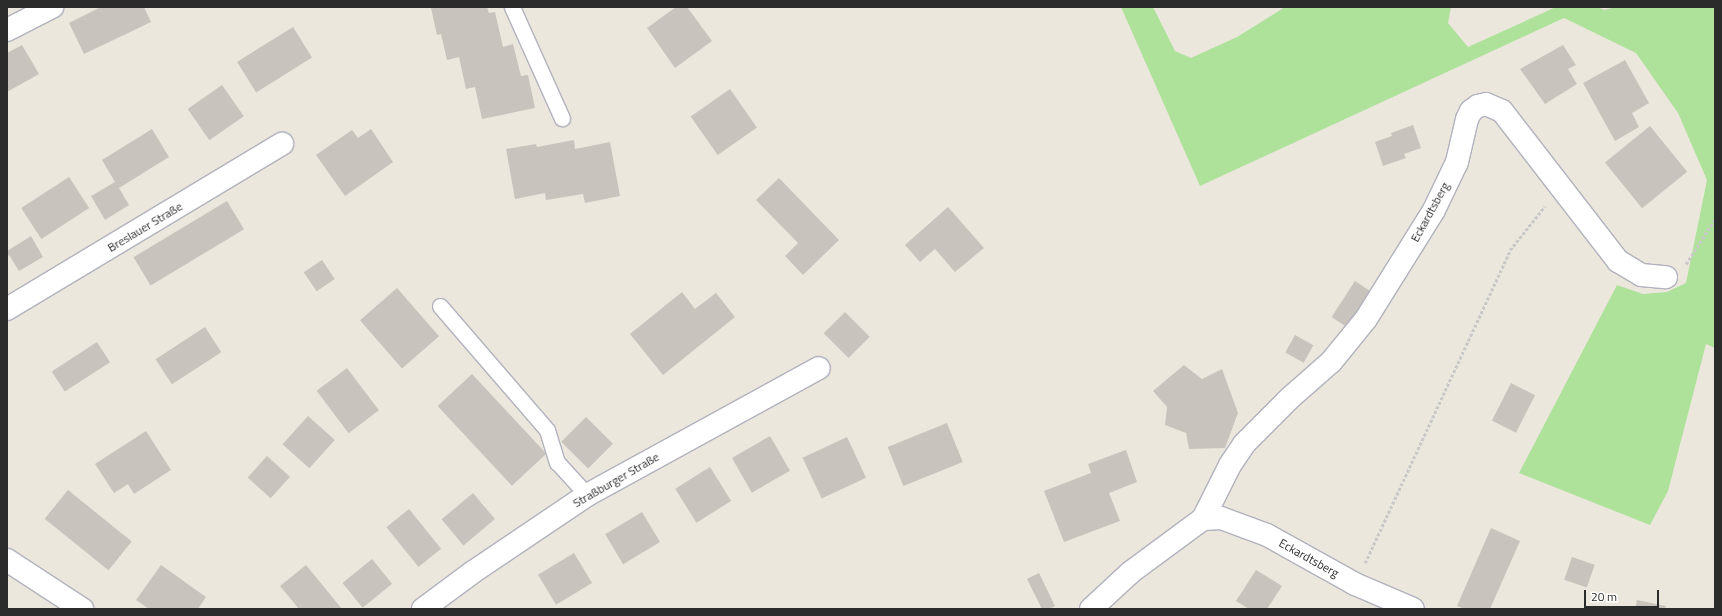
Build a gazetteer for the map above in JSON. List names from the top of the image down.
{
  "streets": {
    "street": ["Eckardtsberg", "Breslauer Straße", "Straßburger Straße"]
  },
  "scale_bar": "20 m"
}
